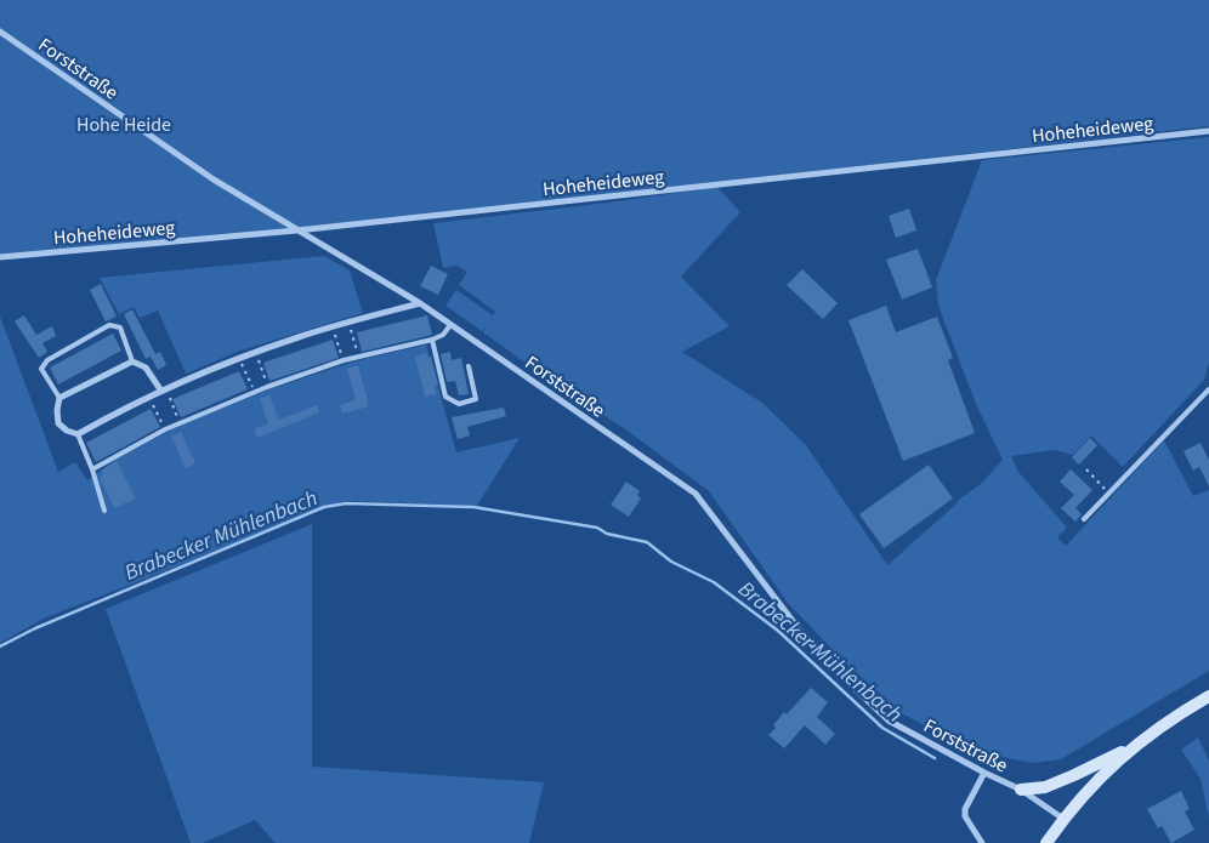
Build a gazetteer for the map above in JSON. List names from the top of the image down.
{
  "streets": {
    "street": ["Forststraße", "Hoheheideweg"]
  },
  "crossings": [
    ["Forststraße", "Hoheheideweg"]
  ],
  "water": ["Brabecker Mühlenbach"],
  "parks": ["Hohe Heide"]
}
